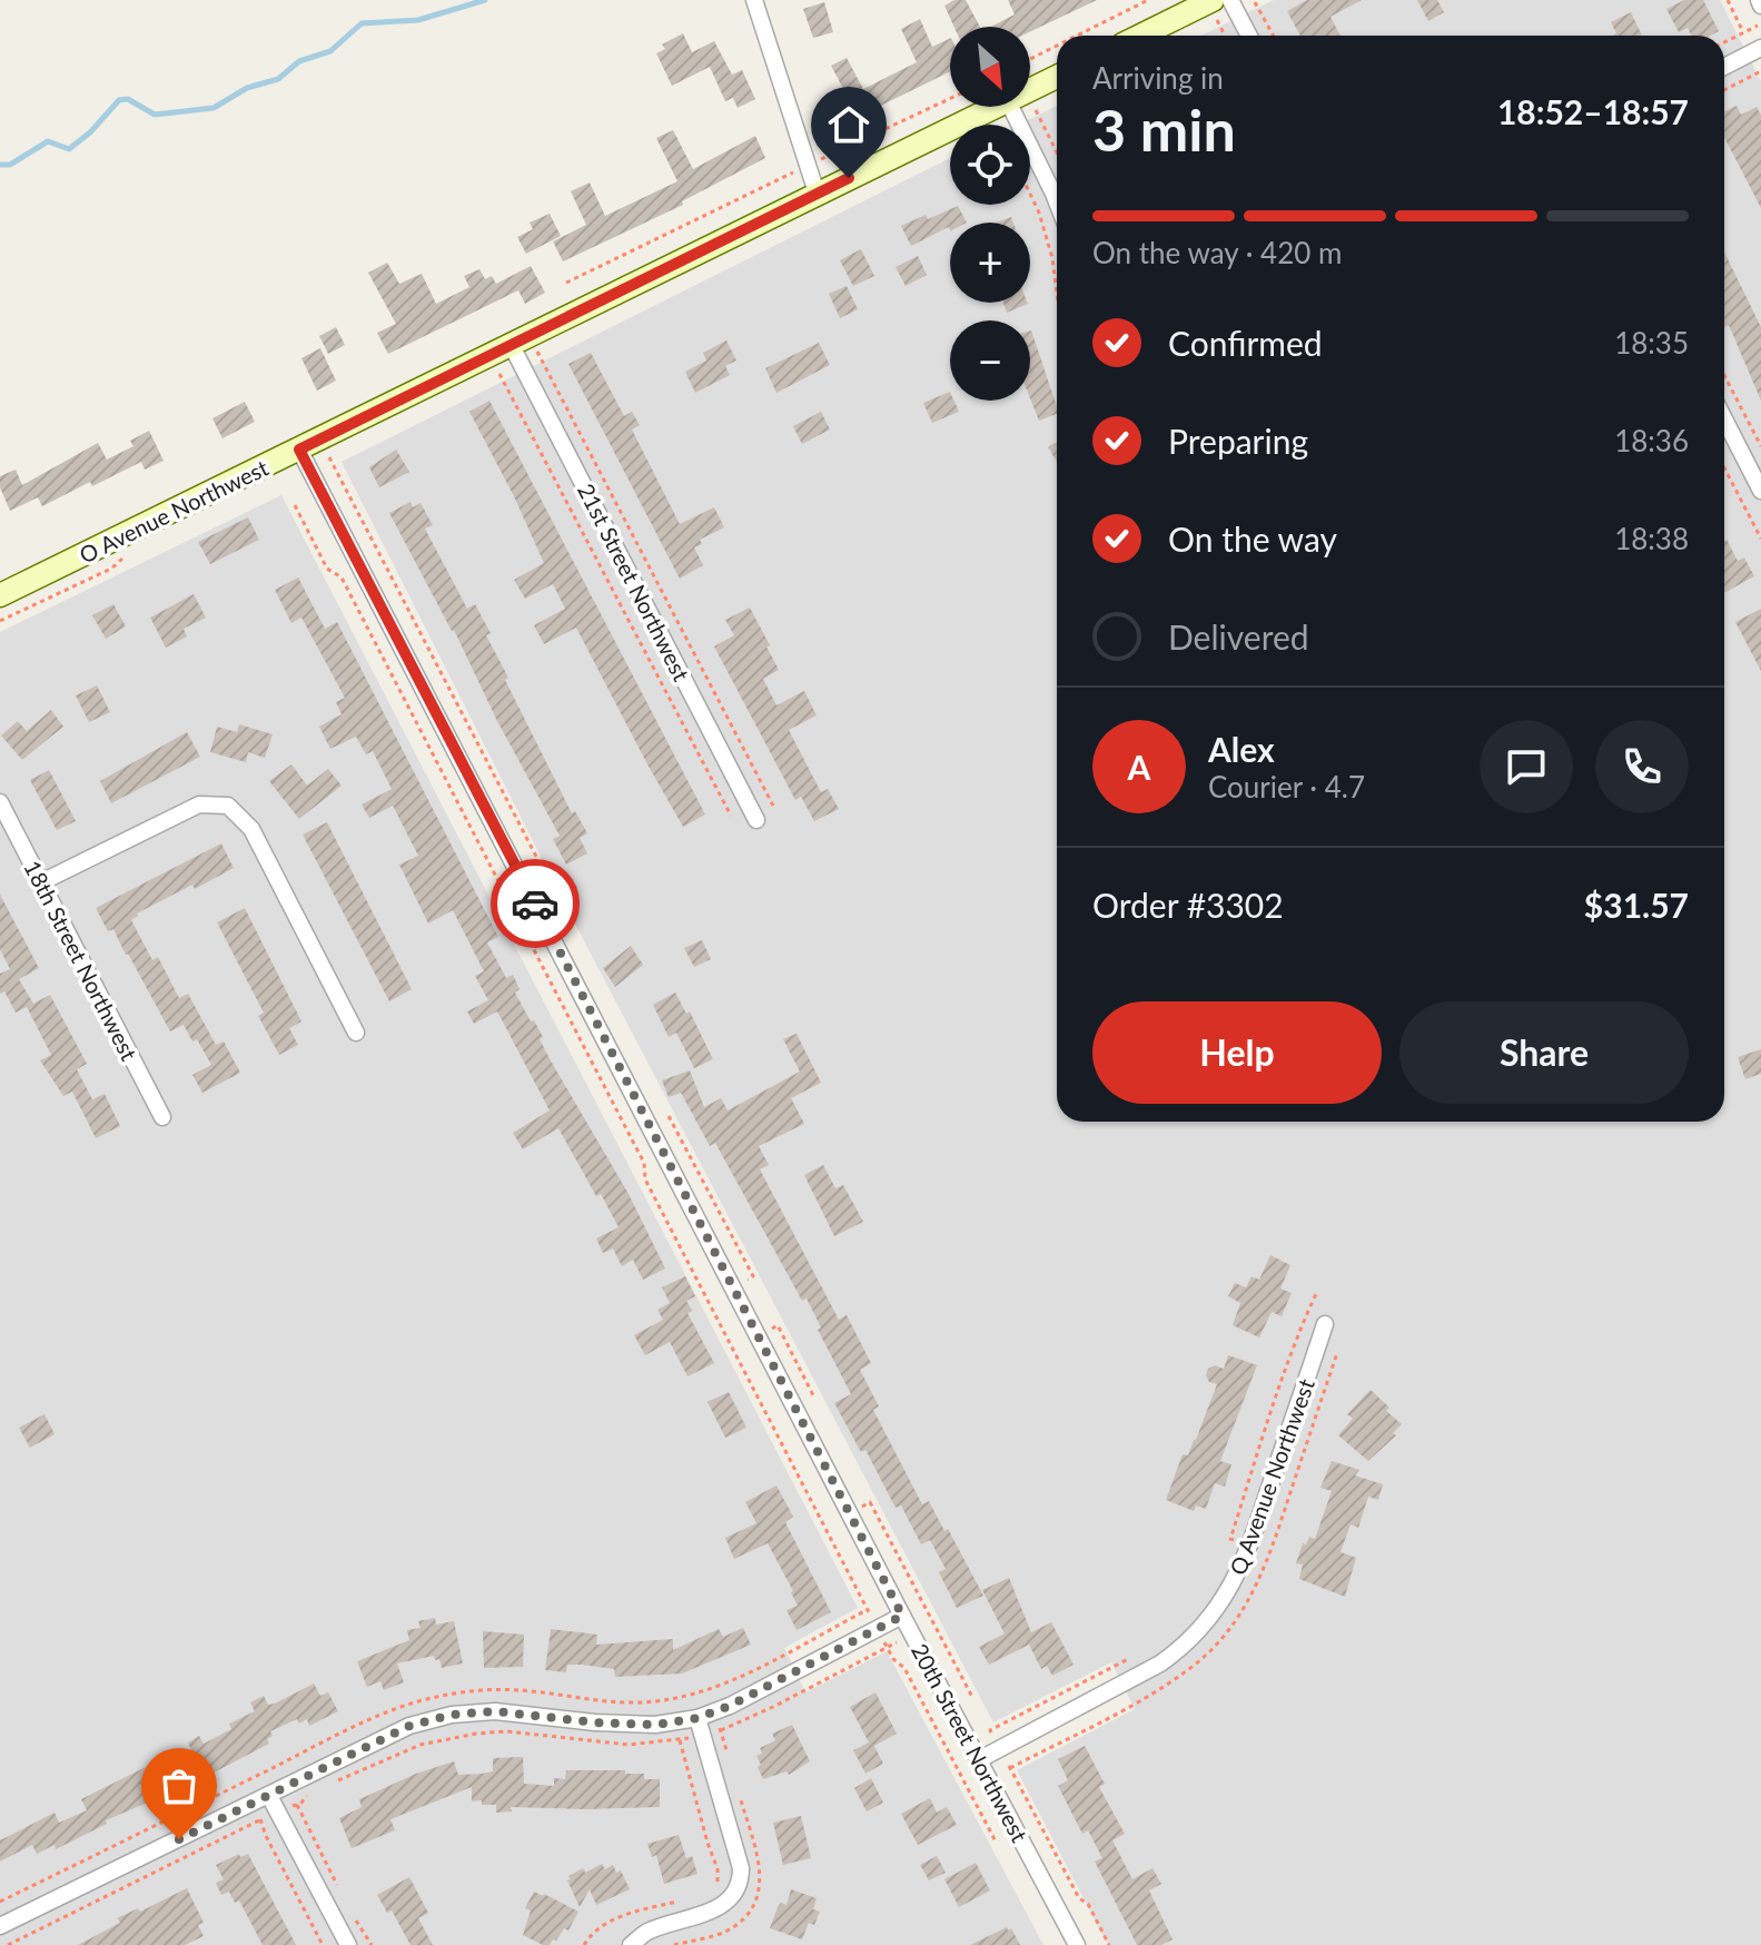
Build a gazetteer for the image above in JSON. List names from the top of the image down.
{
  "streets": {
    "street": [
      "O Avenue Northwest",
      "21st Street Northwest",
      "18th Street Northwest",
      "Q Avenue Northwest",
      "20th Street Northwest"
    ]
  },
  "crossings": [
    ["O Avenue Northwest", "21st Street Northwest"],
    ["O Avenue Northwest", "20th Street Northwest"],
    ["Q Avenue Northwest", "20th Street Northwest"]
  ],
  "north": "bottom right",
  "page": {
    "map_buttons": ["+", "−"],
    "heading": ["3 min", "Arriving in", "18:52–18:57"],
    "panel": [
      "Alex",
      "Courier · 4.7",
      "Order #3302",
      "$31.57"
    ],
    "bar": "On the way · 420 m",
    "list": [
      ["Confirmed", "18:35"],
      ["Preparing", "18:36"],
      ["On the way", "18:38"],
      "Delivered"
    ],
    "round": "A",
    "buttons": ["Help", "Share"]
  }
}
